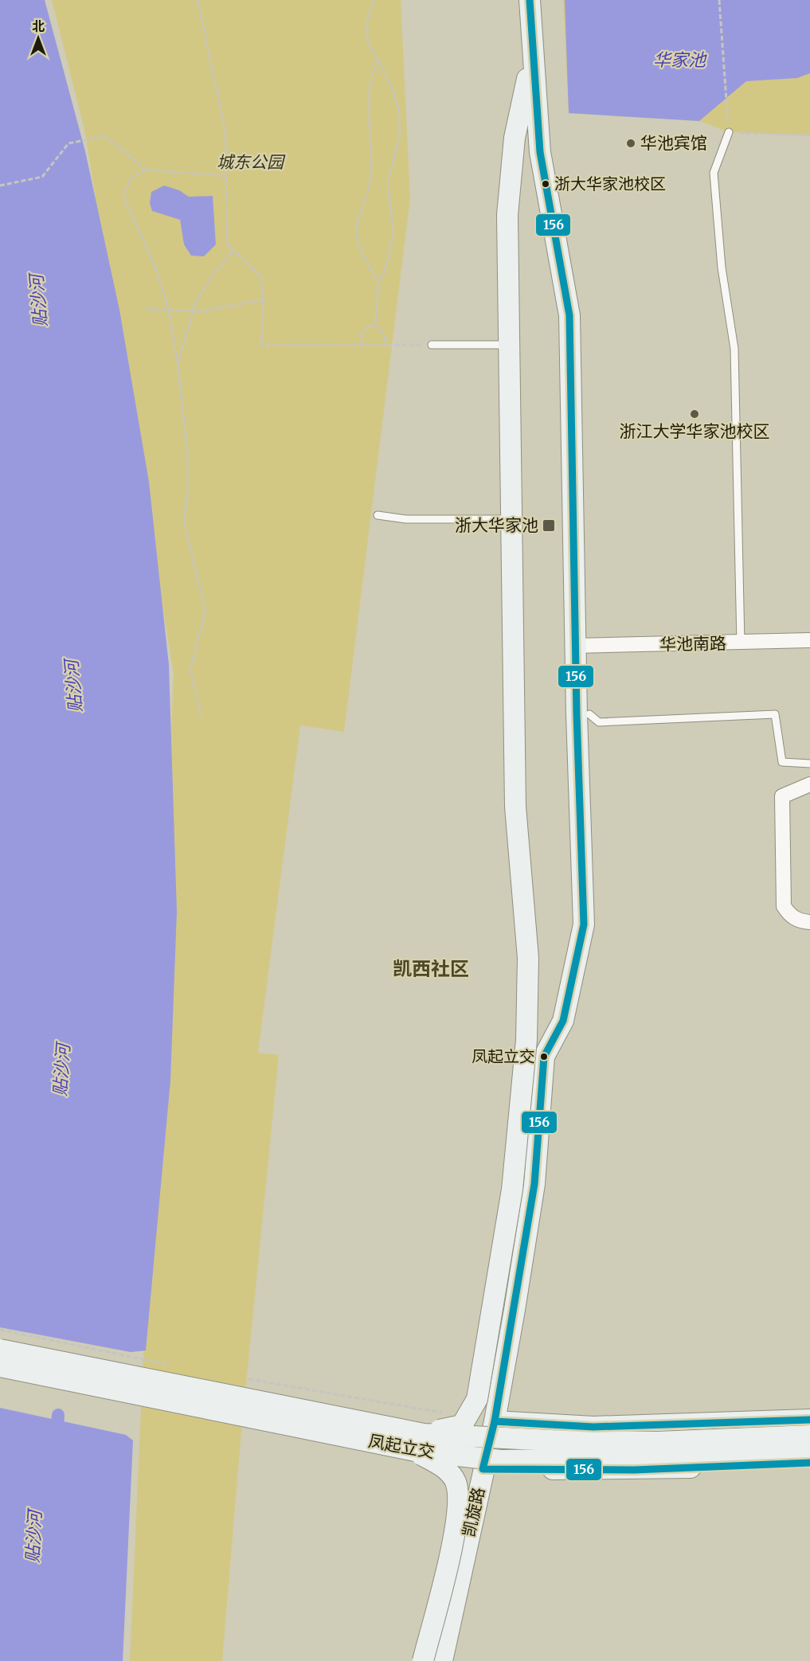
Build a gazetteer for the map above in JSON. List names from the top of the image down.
{
  "streets": {
    "main road": ["凤起立交", "凯旋路"],
    "street": ["华池南路"]
  },
  "crossings": [
    ["华池南路", "凯旋路"]
  ],
  "districts": ["凯西社区"],
  "water": ["华家池", "贴沙河"],
  "parks": ["城东公园"],
  "places": {
    "other": [
      "华池宾馆",
      "浙大华家池校区",
      "浙江大学华家池校区",
      "凤起立交"
    ],
    "transit": ["浙大华家池"]
  },
  "lines": ["transit line 156"],
  "north": "top"
}
